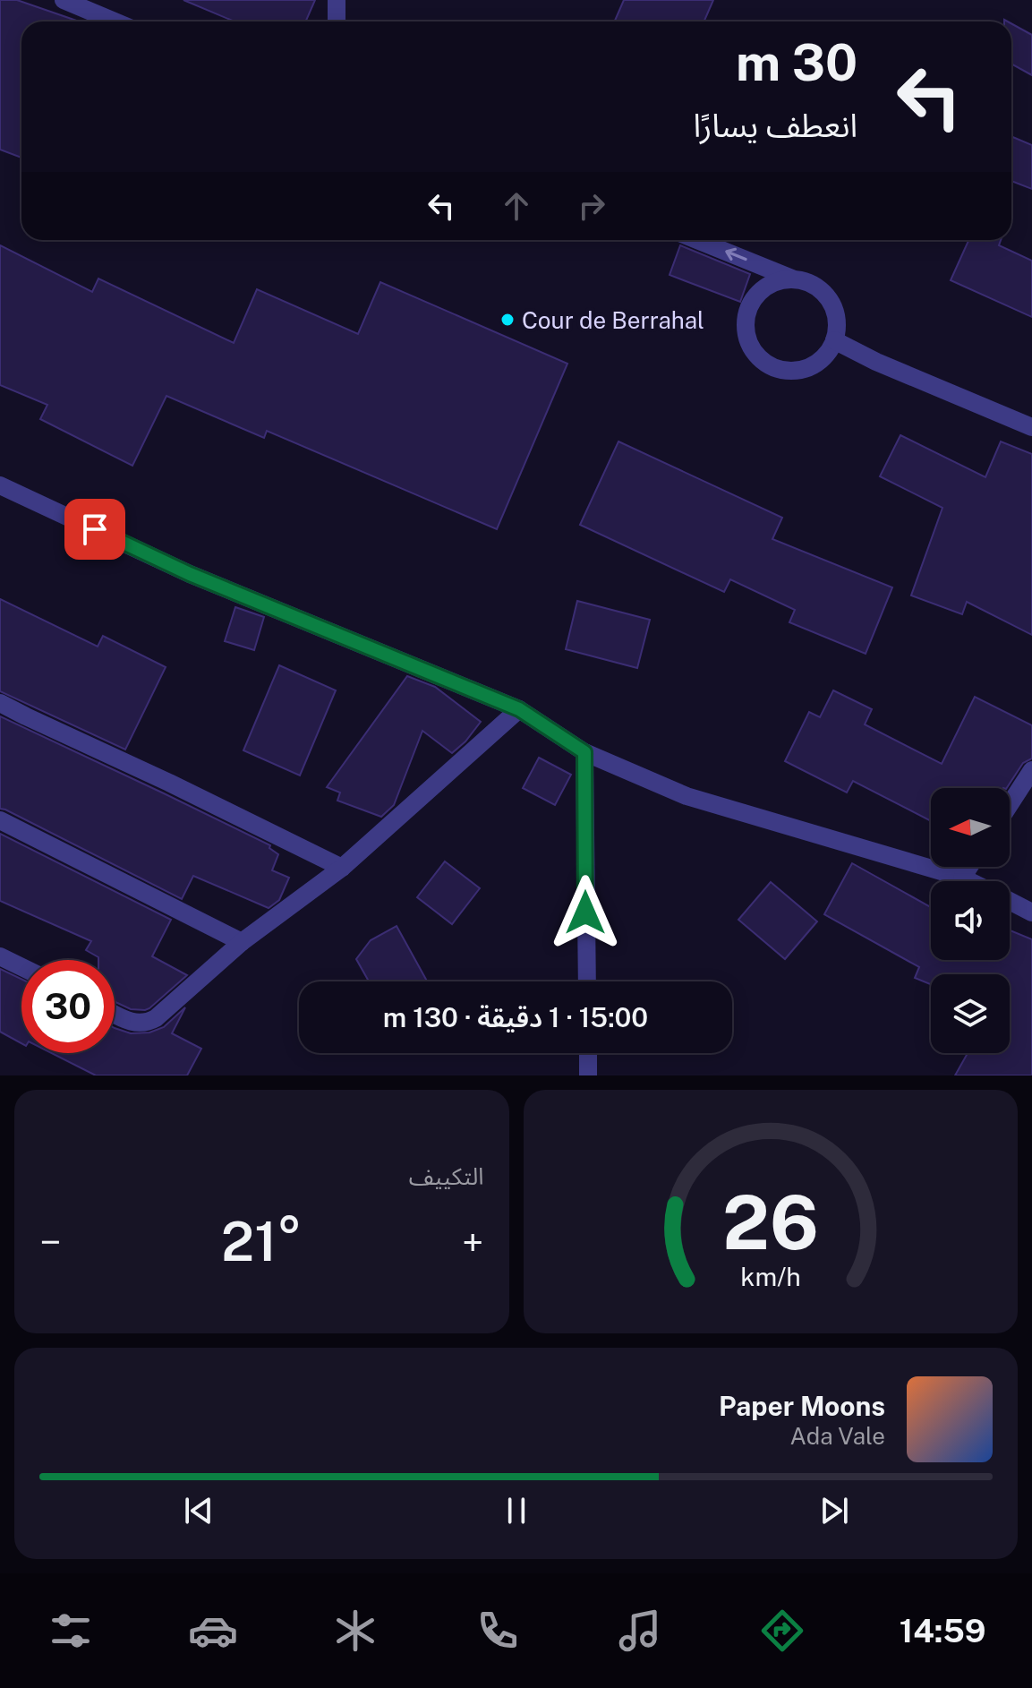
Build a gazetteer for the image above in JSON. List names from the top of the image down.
{
  "places": ["Cour de Berrahal"],
  "north": "left",
  "page": {
    "turn": ["30 m", "انعطف يسارًا"],
    "limit": "30",
    "trip": "15:00 · 1 دقيقة · 130 m",
    "tile": "التكييف",
    "heat": ["−", "21°", "+"],
    "song": ["Paper Moons", "Ada Vale"],
    "tabs": "14:59",
    "gauge": ["26", "km/h"]
  }
}
